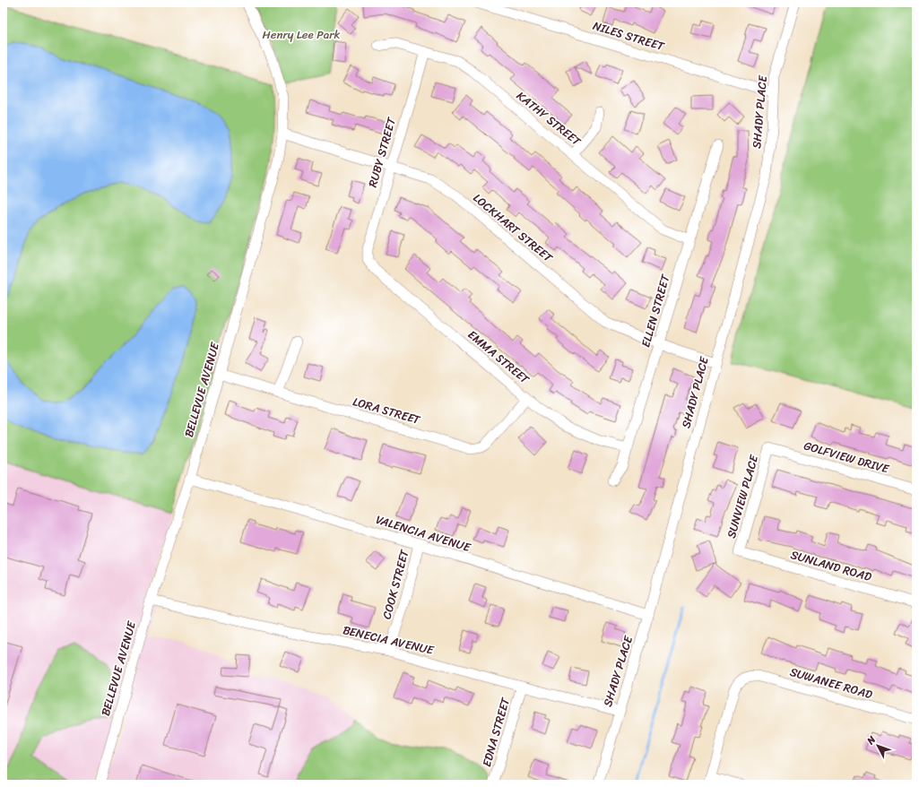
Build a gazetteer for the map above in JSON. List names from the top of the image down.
{
  "streets": {
    "street": [
      "NILES STREET",
      "SHADY PLACE",
      "KATHY STREET",
      "RUBY STREET",
      "LOCKHART STREET",
      "ELLEN STREET",
      "EMMA STREET",
      "BELLEVUE AVENUE",
      "LORA STREET",
      "GOLFVIEW DRIVE",
      "SUNVIEW PLACE",
      "VALENCIA AVENUE",
      "SUNLAND ROAD",
      "COOK STREET",
      "BENECIA AVENUE",
      "SUWANEE ROAD",
      "EDNA STREET"
    ]
  },
  "crossings": [
    ["NILES STREET", "SHADY PLACE"],
    ["SHADY PLACE", "LOCKHART STREET"],
    ["SHADY PLACE", "VALENCIA AVENUE"],
    ["SHADY PLACE", "BENECIA AVENUE"],
    ["KATHY STREET", "RUBY STREET"],
    ["KATHY STREET", "ELLEN STREET"],
    ["RUBY STREET", "LOCKHART STREET"],
    ["RUBY STREET", "EMMA STREET"],
    ["LOCKHART STREET", "ELLEN STREET"],
    ["LOCKHART STREET", "BELLEVUE AVENUE"],
    ["ELLEN STREET", "EMMA STREET"],
    ["EMMA STREET", "LORA STREET"],
    ["BELLEVUE AVENUE", "LORA STREET"],
    ["BELLEVUE AVENUE", "VALENCIA AVENUE"],
    ["BELLEVUE AVENUE", "BENECIA AVENUE"],
    ["GOLFVIEW DRIVE", "SUNVIEW PLACE"],
    ["SUNVIEW PLACE", "SUNLAND ROAD"],
    ["VALENCIA AVENUE", "COOK STREET"],
    ["COOK STREET", "BENECIA AVENUE"],
    ["BENECIA AVENUE", "EDNA STREET"]
  ],
  "parks": ["Henry Lee Park"],
  "north": "top left"
}
